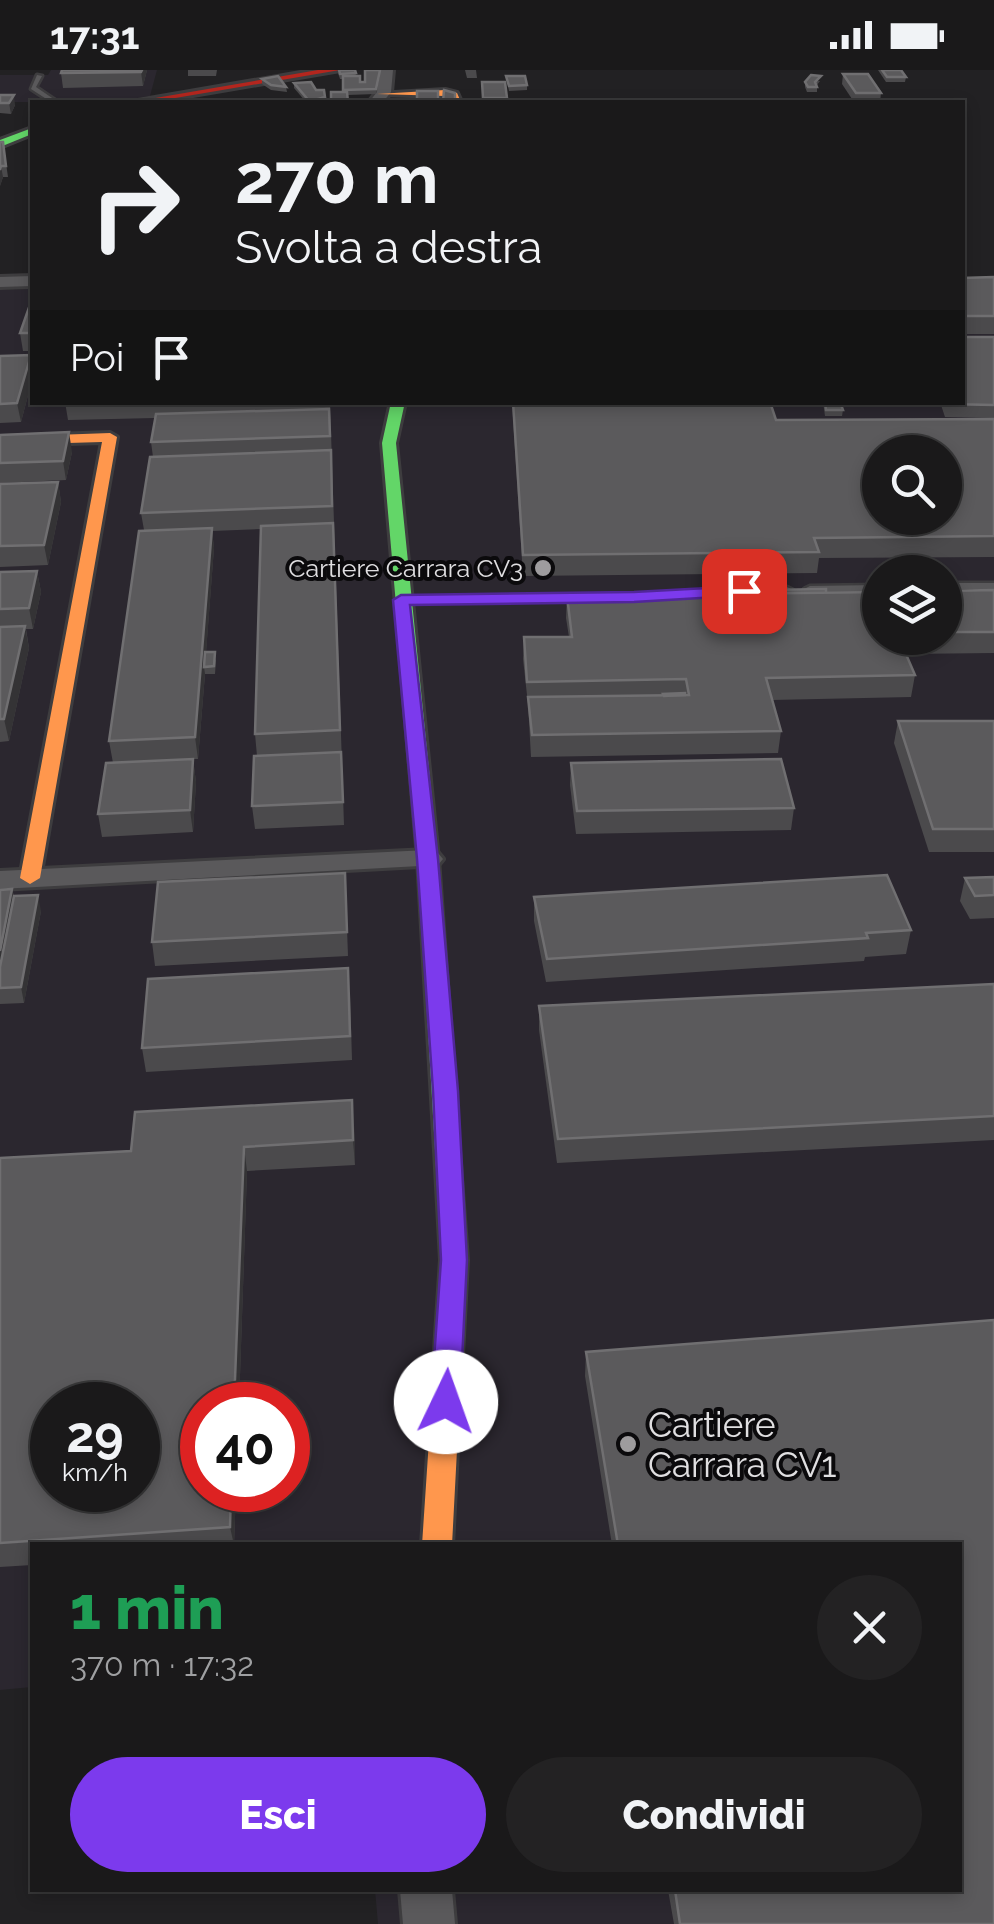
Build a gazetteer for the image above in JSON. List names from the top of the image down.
{
  "places": ["Cartiere Carrara CV3", "Cartiere Carrara CV1"],
  "page": {
    "status": "17:31",
    "turn": ["270 m", "Svolta a destra"],
    "then": "Poi",
    "speed": "29 km/h",
    "limit": "40",
    "heading": ["1 min", "370 m · 17:32"],
    "buttons": ["Esci", "Condividi"]
  }
}
